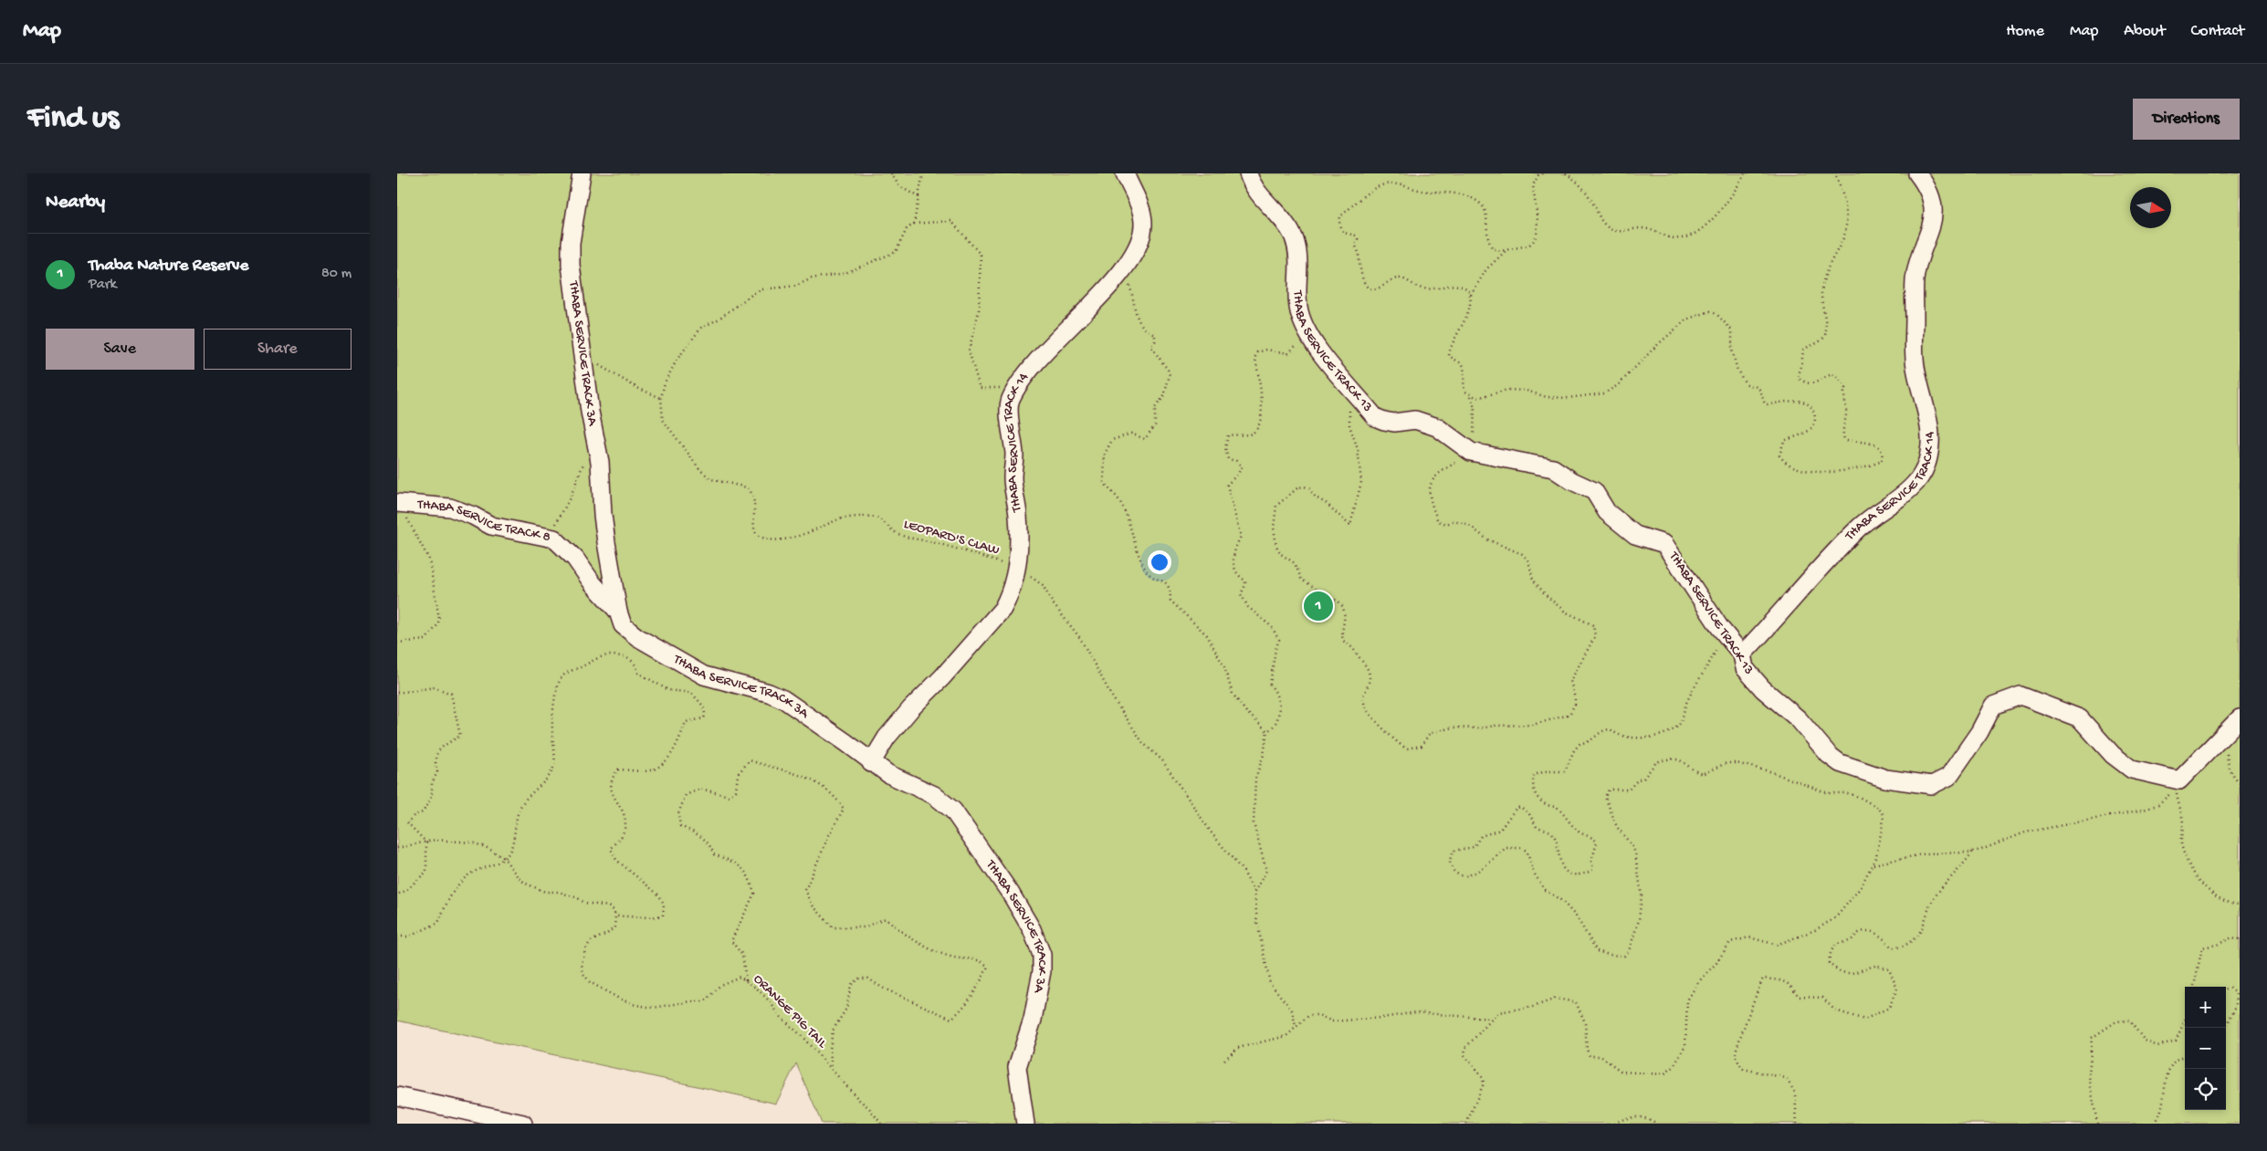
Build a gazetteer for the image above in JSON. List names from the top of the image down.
{
  "streets": {
    "street": [
      "THABA SERVICE TRACK 13",
      "THABA SERVICE TRACK 3A",
      "THABA SERVICE TRACK 14",
      "THABA SERVICE TRACK 8"
    ],
    "path": ["LEOPARD'S CLAW", "ORANGE PIG TAIL"]
  },
  "crossings": [
    ["THABA SERVICE TRACK 13", "THABA SERVICE TRACK 14"],
    ["THABA SERVICE TRACK 3A", "THABA SERVICE TRACK 14"],
    ["THABA SERVICE TRACK 3A", "THABA SERVICE TRACK 8"],
    ["THABA SERVICE TRACK 14", "LEOPARD'S CLAW"]
  ],
  "north": "right",
  "page": {
    "header": "Map",
    "nav": [
      "Home",
      "Map",
      "About",
      "Contact"
    ],
    "buttons": [
      "Directions",
      ["Save", "Share"]
    ],
    "title": "Find us",
    "heading": "Nearby",
    "list": [
      {
        "mark": "1",
        "name": "Thaba Nature Reserve",
        "note": "Park",
        "value": "80 m"
      }
    ],
    "pins": "1",
    "map_buttons": ["+", "−"]
  }
}
